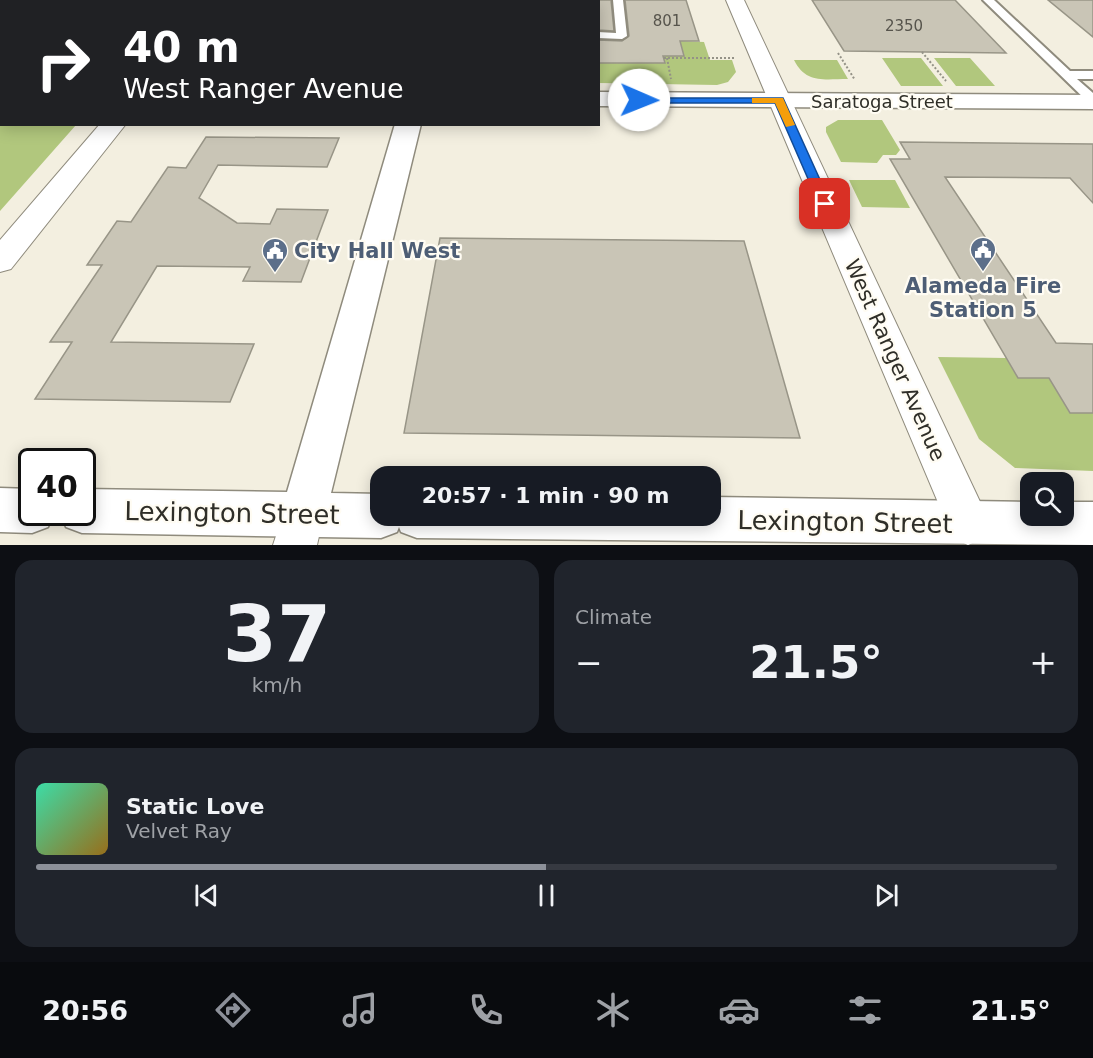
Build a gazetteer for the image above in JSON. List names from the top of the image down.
{
  "streets": {
    "street": ["Saratoga Street", "West Ranger Avenue", "Lexington Street"]
  },
  "crossings": [
    ["Saratoga Street", "West Ranger Avenue"],
    ["West Ranger Avenue", "Lexington Street"]
  ],
  "places": {
    "public building": ["Alameda Fire Station 5", "City Hall West"]
  },
  "house_numbers": ["801", "2350"],
  "page": {
    "turn": ["40 m", "West Ranger Avenue"],
    "limit": "40",
    "trip": "20:57 · 1 min · 90 m",
    "tile": [
      ["37", "km/h"],
      "Climate"
    ],
    "heat": ["−", "21.5°", "+"],
    "song": ["Static Love", "Velvet Ray"],
    "tabs": ["20:56", "21.5°"]
  }
}
